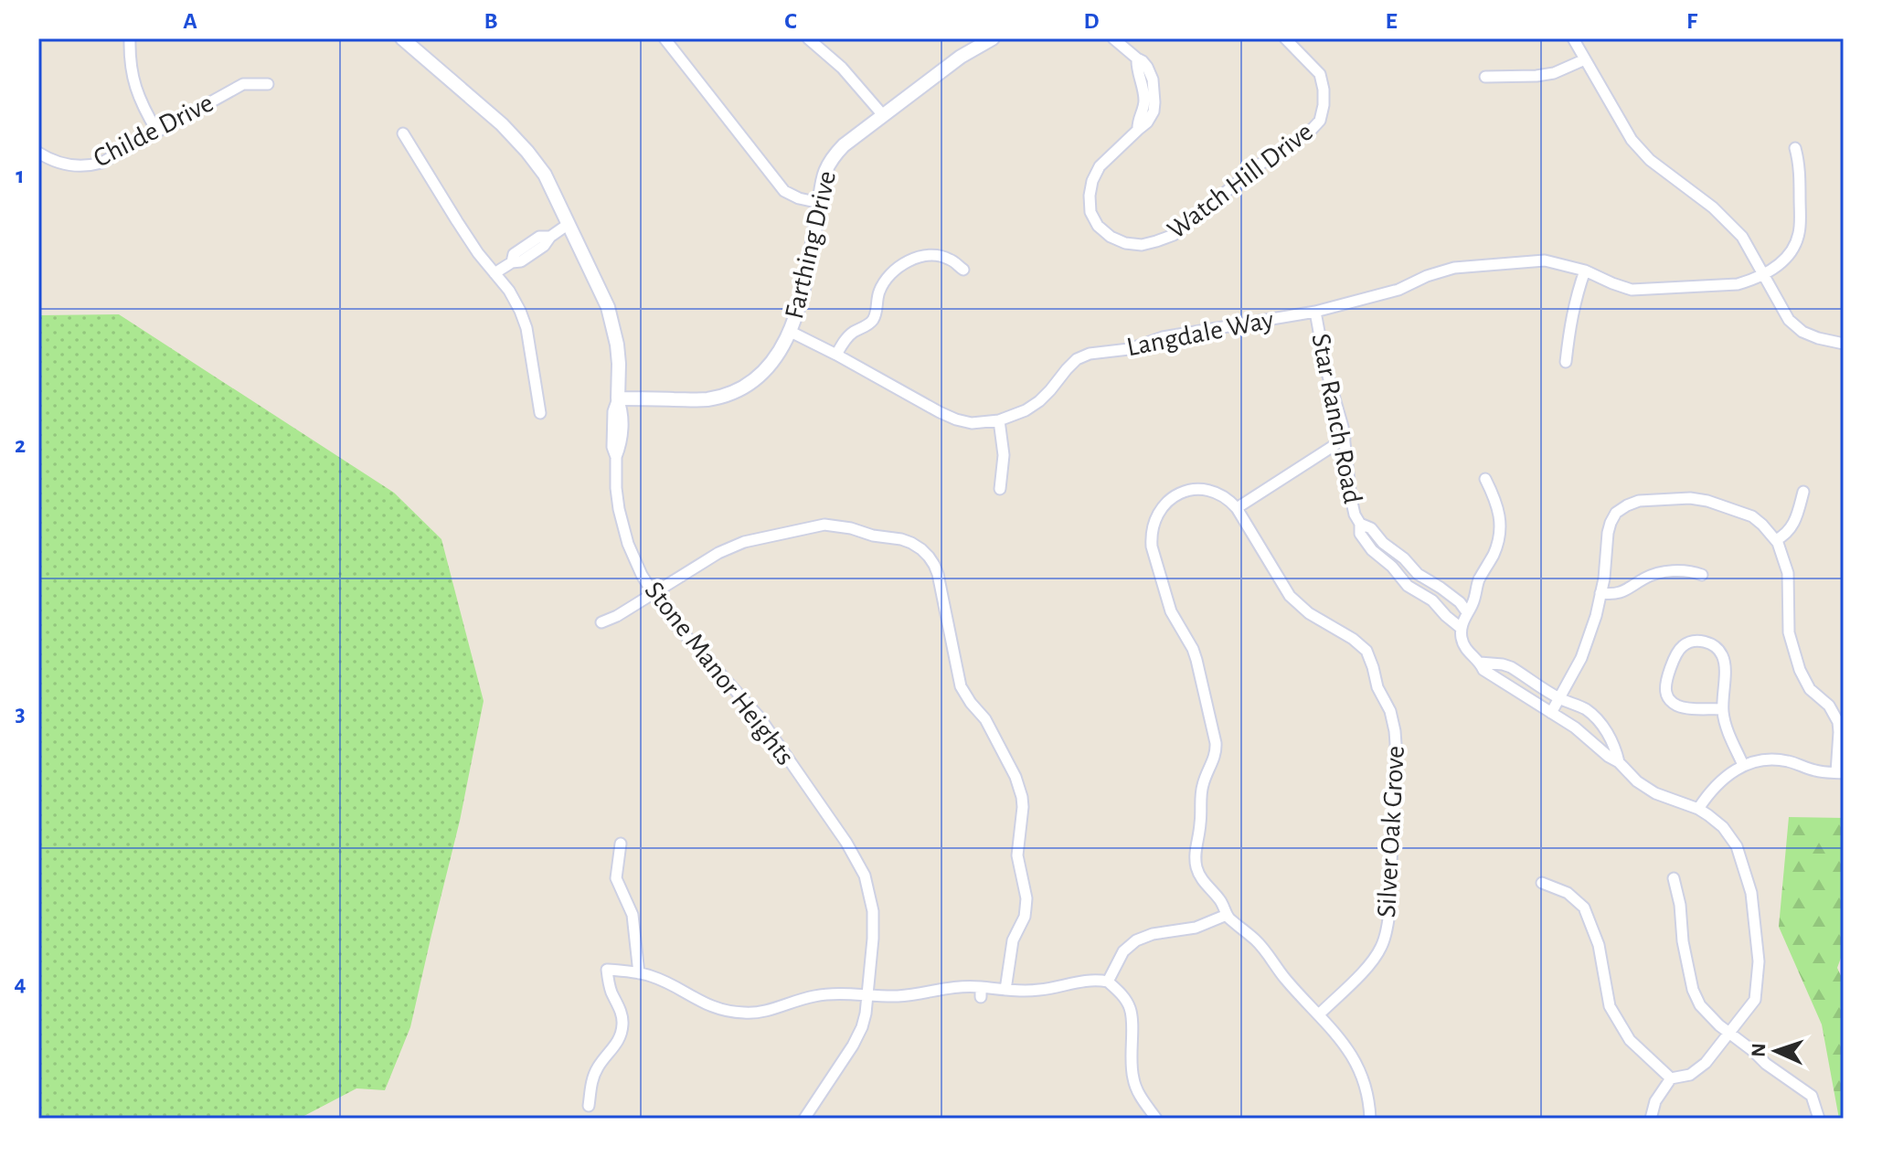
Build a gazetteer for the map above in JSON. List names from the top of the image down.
{
  "streets": {
    "street": [
      "Childe Drive",
      "Watch Hill Drive",
      "Farthing Drive",
      "Langdale Way",
      "Star Ranch Road",
      "Stone Manor Heights",
      "Silver Oak Grove"
    ]
  },
  "crossings": [
    ["Farthing Drive", "Langdale Way"],
    ["Farthing Drive", "Stone Manor Heights"],
    ["Langdale Way", "Star Ranch Road"]
  ],
  "north": "left",
  "grid": {
    "columns": [
      "A",
      "B",
      "C",
      "D",
      "E",
      "F"
    ],
    "rows": [
      "1",
      "2",
      "3",
      "4"
    ]
  }
}
